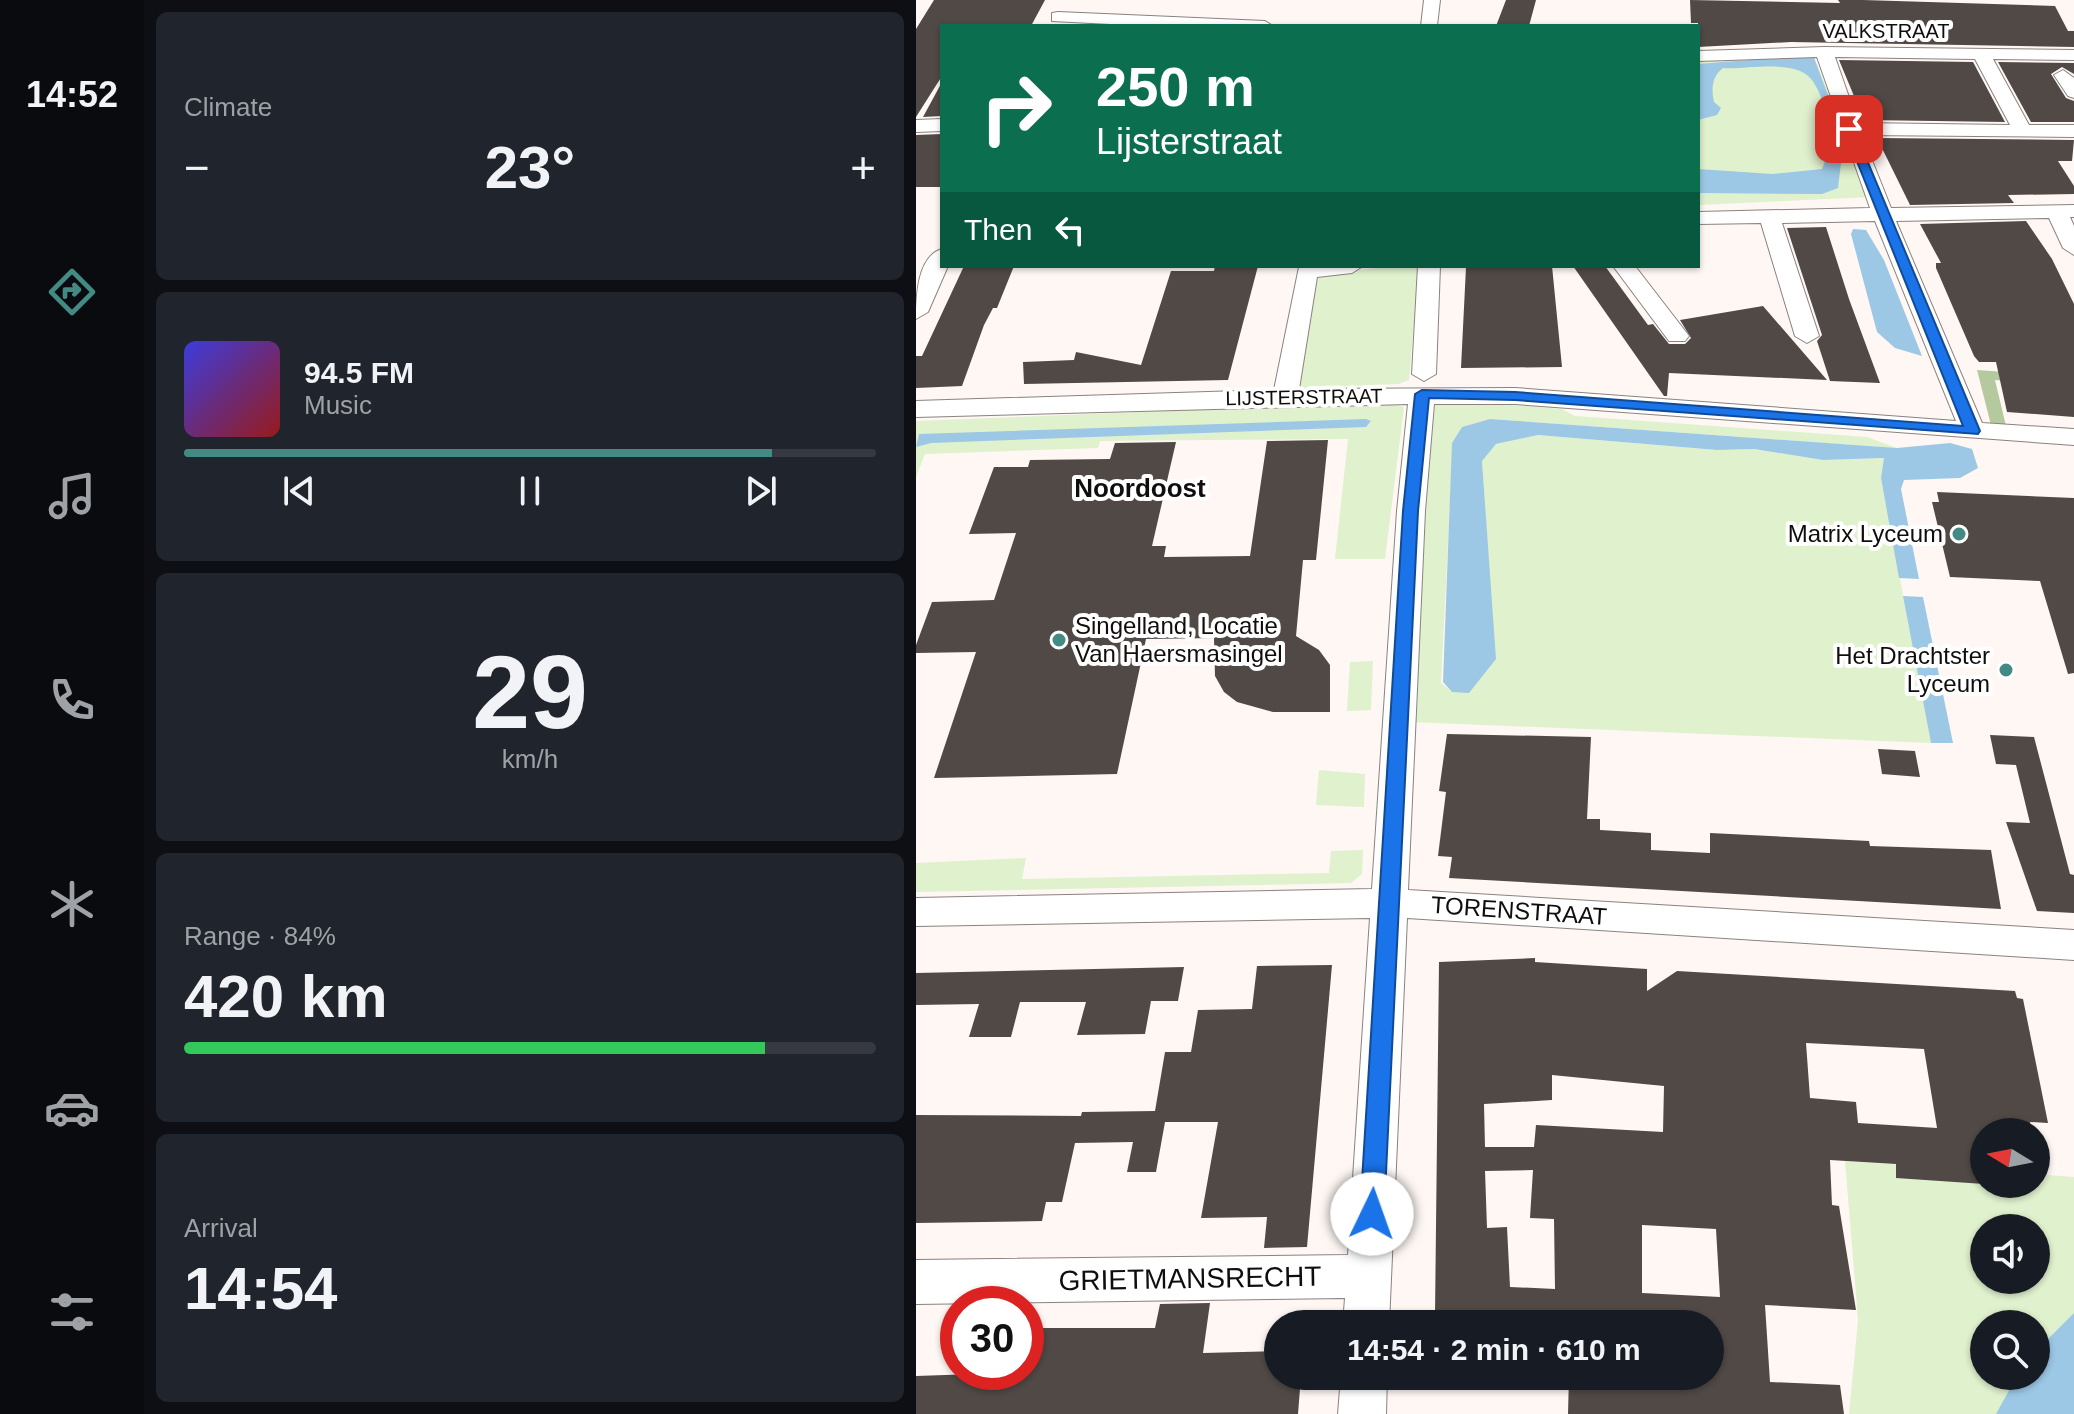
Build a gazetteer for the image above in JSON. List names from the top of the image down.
{
  "streets": {
    "street": [
      "VALKSTRAAT",
      "LIJSTERSTRAAT",
      "TORENSTRAAT",
      "GRIETMANSRECHT"
    ]
  },
  "districts": ["Noordoost"],
  "places": ["Matrix Lyceum", "Singelland, Locatie Van Haersmasingel", "Het Drachtster Lyceum"],
  "north": "left",
  "page": {
    "tabs": "14:52",
    "tile": [
      "Climate",
      ["29", "km/h"],
      ["Range · 84%", "420 km"],
      ["Arrival", "14:54"]
    ],
    "turn": ["250 m", "Lijsterstraat"],
    "heat": ["−", "23°", "+"],
    "then": "Then",
    "song": ["94.5 FM", "Music"],
    "limit": "30",
    "trip": "14:54 · 2 min · 610 m"
  }
}
